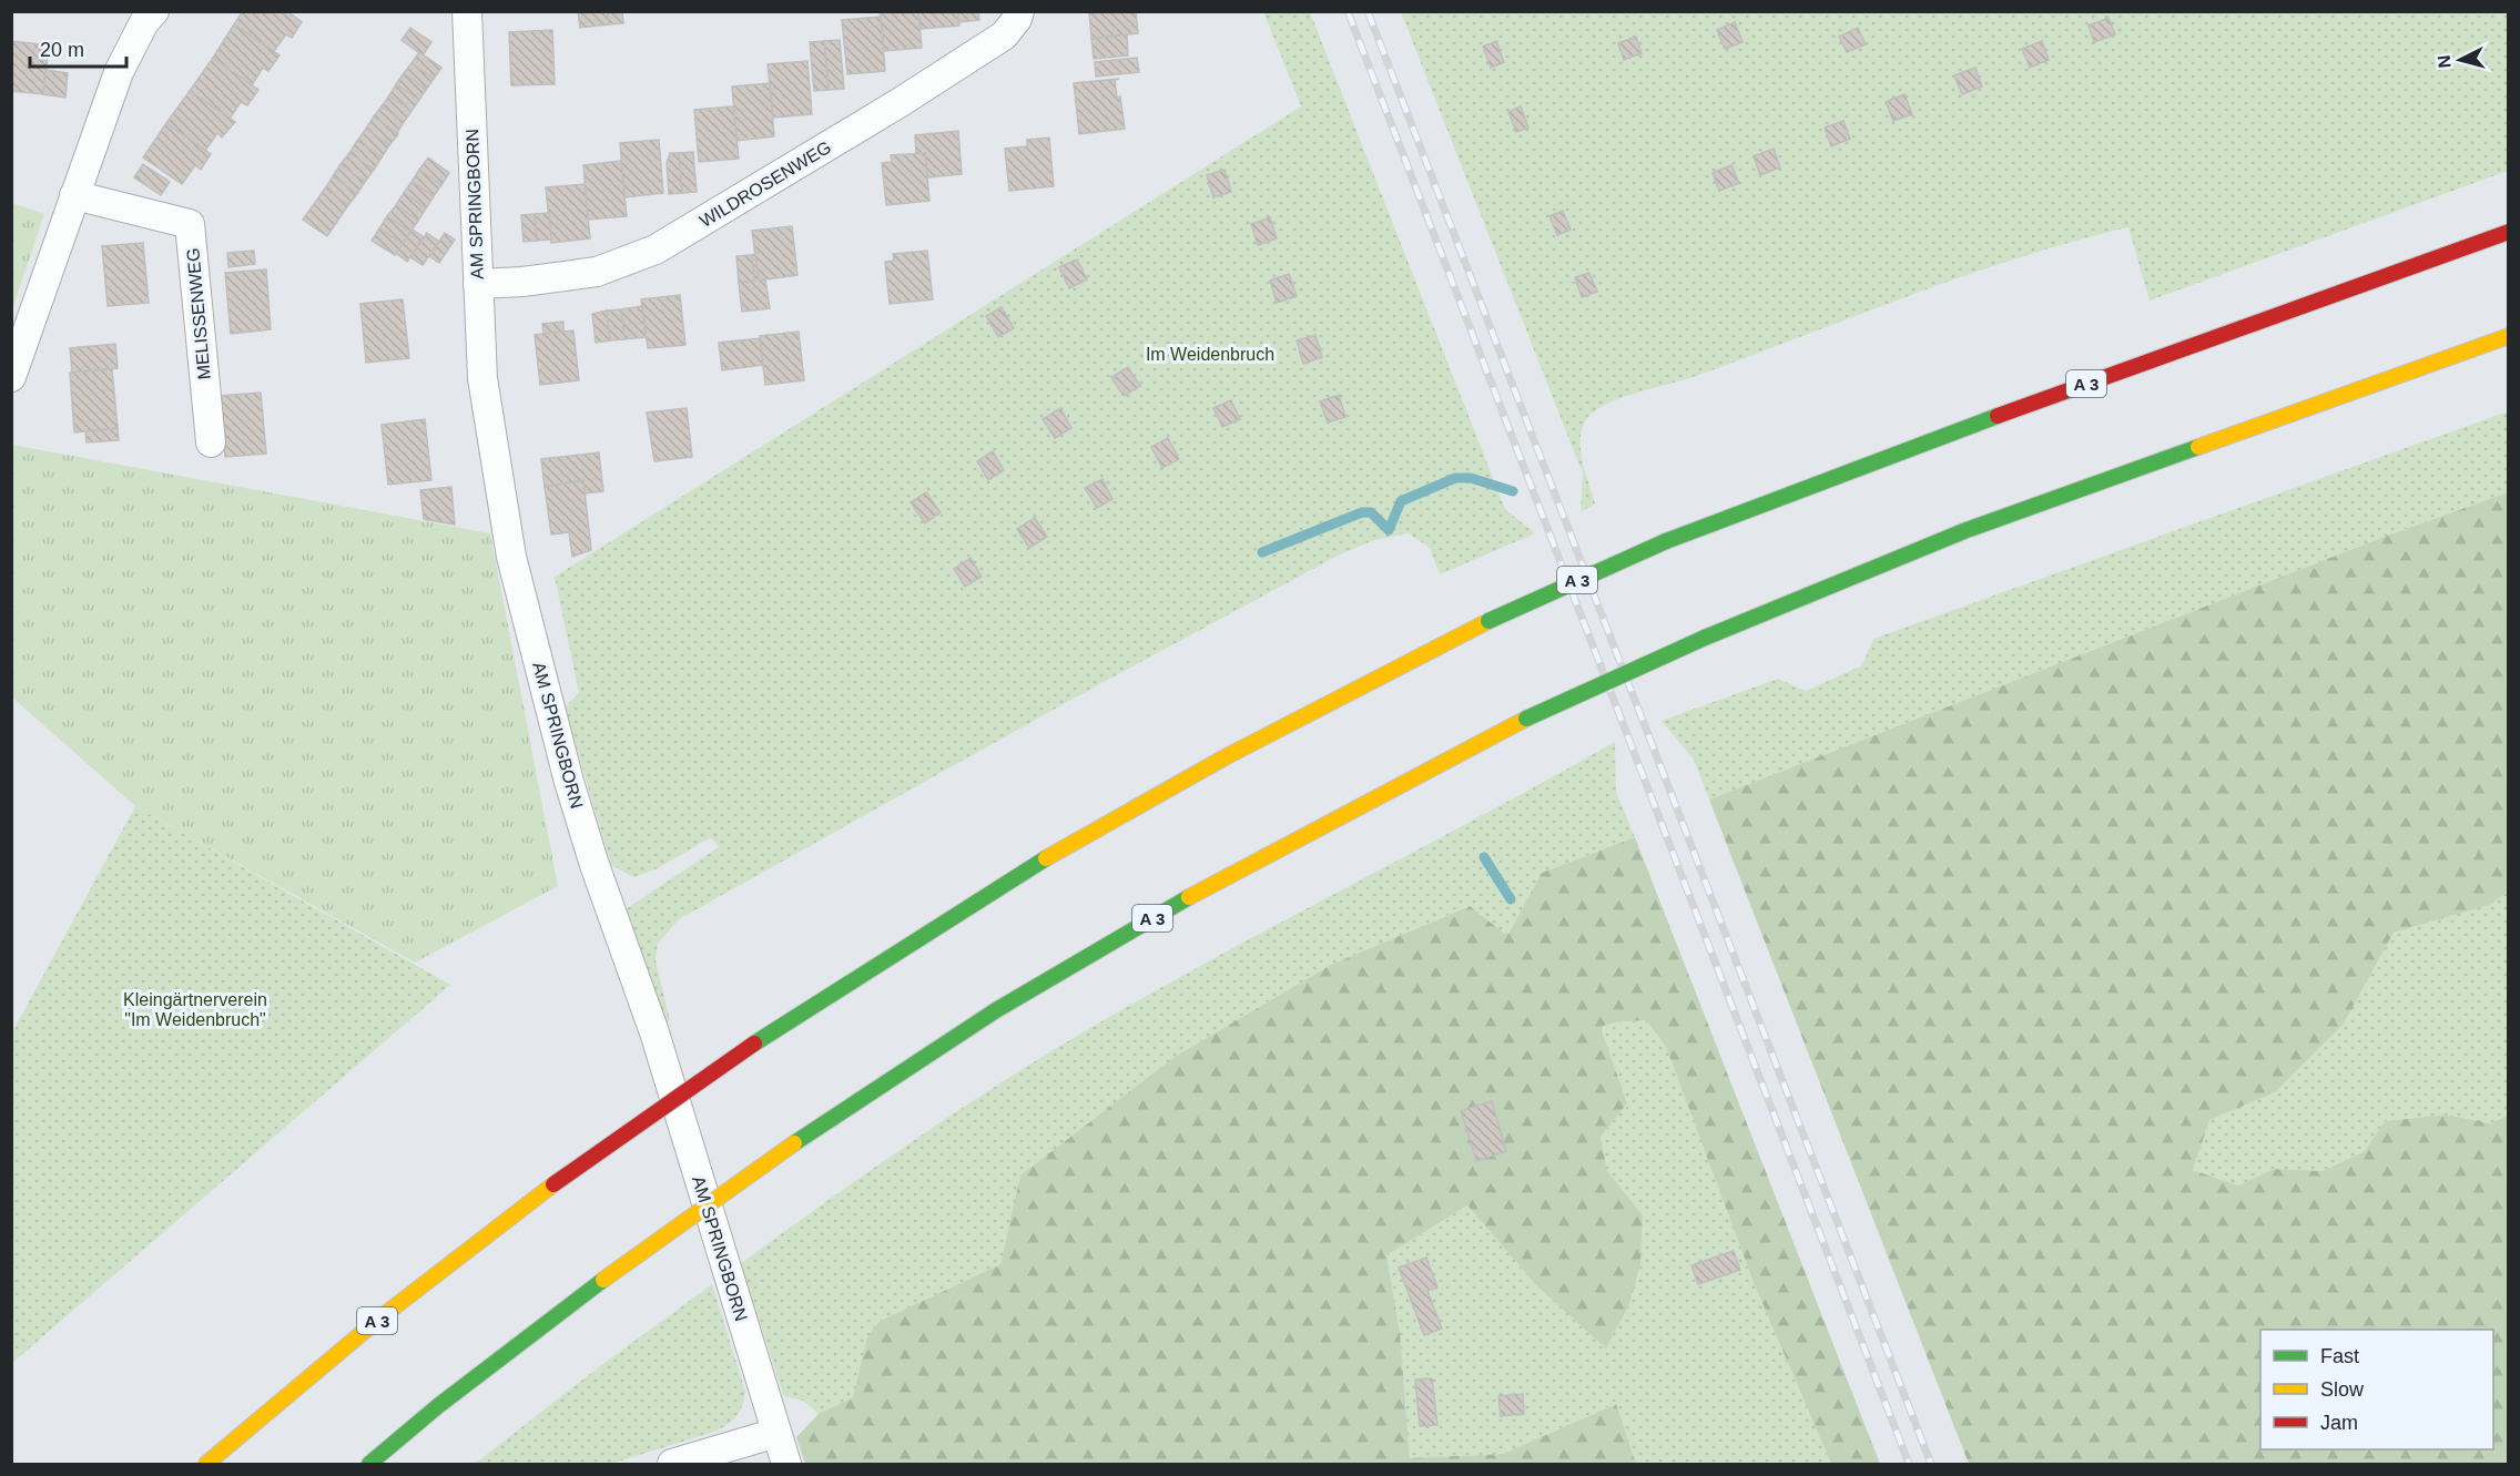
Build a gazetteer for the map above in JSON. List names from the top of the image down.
{
  "streets": {
    "highway": ["A 3"],
    "street": ["WILDROSENWEG", "AM SPRINGBORN", "MELISSENWEG"]
  },
  "crossings": [
    ["WILDROSENWEG", "AM SPRINGBORN"]
  ],
  "parks": ["Im Weidenbruch", "Kleingärtnerverein \"Im Weidenbruch\""],
  "legend": ["Fast", "Slow", "Jam"],
  "scale_bar": "20 m",
  "north": "left"
}
